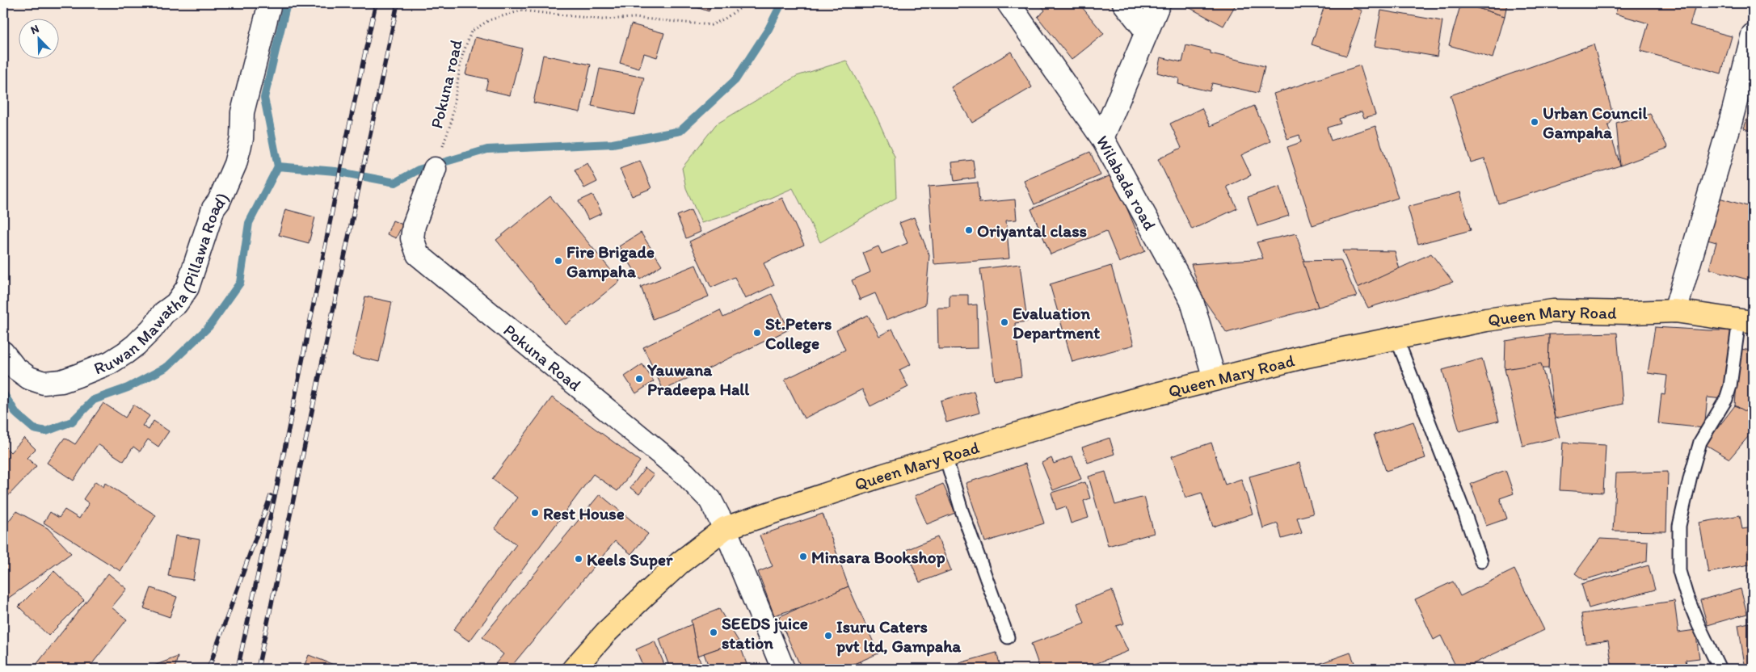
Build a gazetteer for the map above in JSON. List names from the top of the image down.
{
  "streets": {
    "main road": ["Queen Mary Road"],
    "street": ["Wilabada road", "Ruwan Mawatha (Pillawa Road)", "Pokuna Road"],
    "path": ["Pokuna road"]
  },
  "crossings": [
    ["Pokuna road", "Pokuna Road"],
    ["Wilabada road", "Queen Mary Road"],
    ["Queen Mary Road", "Pokuna Road"]
  ],
  "places": [
    "Urban Council Gampaha",
    "Oriyantal class",
    "Fire Brigade Gampaha",
    "Evaluation Department",
    "St.Peters College",
    "Yauwana Pradeepa Hall",
    "Rest House",
    "Minsara Bookshop",
    "Keels Super",
    "SEEDS juice station",
    "Isuru Caters pvt ltd, Gampaha"
  ],
  "north": "top left"
}
